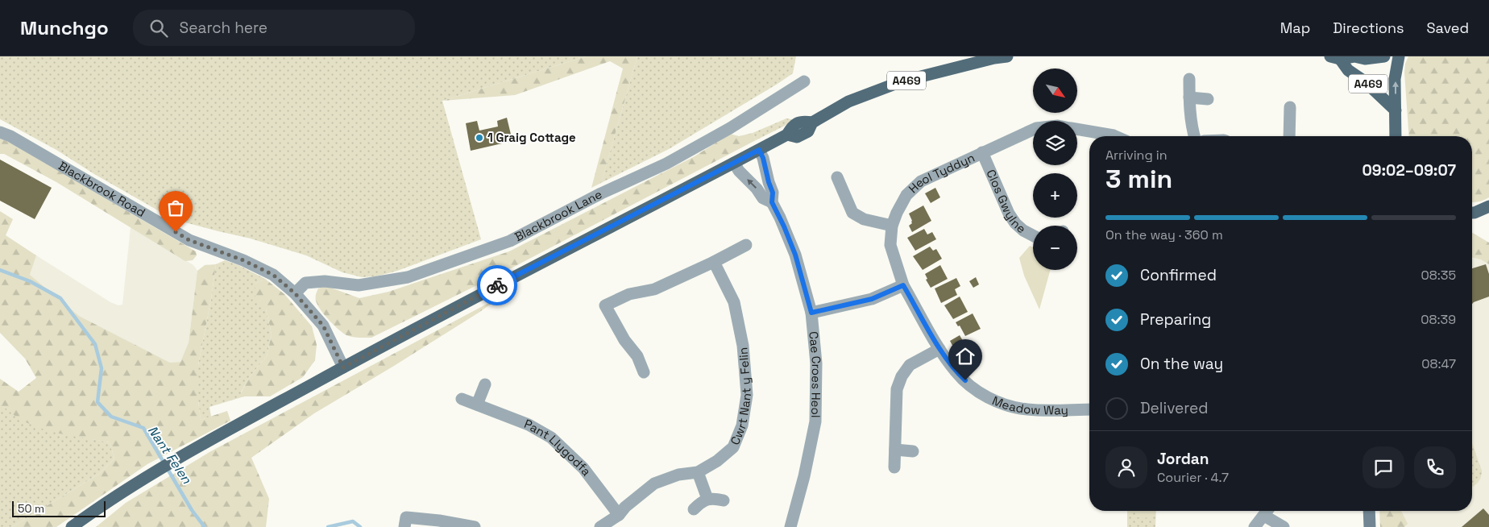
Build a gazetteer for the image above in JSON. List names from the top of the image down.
{
  "streets": {
    "main road": ["A469"],
    "street": [
      "Heol Tyddyn",
      "Blackbrook Road",
      "Clos Gwylne",
      "Blackbrook Lane",
      "Cae Croes Heol",
      "Cwrt Nant y Felin",
      "Meadow Way",
      "Pant Llygodfa"
    ]
  },
  "crossings": [
    ["A469", "Blackbrook Road"],
    ["A469", "Cae Croes Heol"],
    ["Heol Tyddyn", "Clos Gwylne"],
    ["Heol Tyddyn", "Meadow Way"],
    ["Blackbrook Road", "Blackbrook Lane"],
    ["Cwrt Nant y Felin", "Pant Llygodfa"]
  ],
  "water": ["Nant Felen"],
  "places": ["1 Graig Cottage"],
  "scale_bar": "50 m",
  "north": "bottom right",
  "page": {
    "header": "Munchgo",
    "search": "Search here",
    "nav": ["Map", "Directions", "Saved"],
    "map_buttons": ["+", "−"],
    "heading": ["3 min", "Arriving in", "09:02–09:07"],
    "panel": ["Jordan", "Courier · 4.7"],
    "bar": "On the way · 360 m",
    "list": [
      ["Confirmed", "08:35"],
      ["Preparing", "08:39"],
      ["On the way", "08:47"],
      "Delivered"
    ],
    "scale": "50 m"
  }
}
